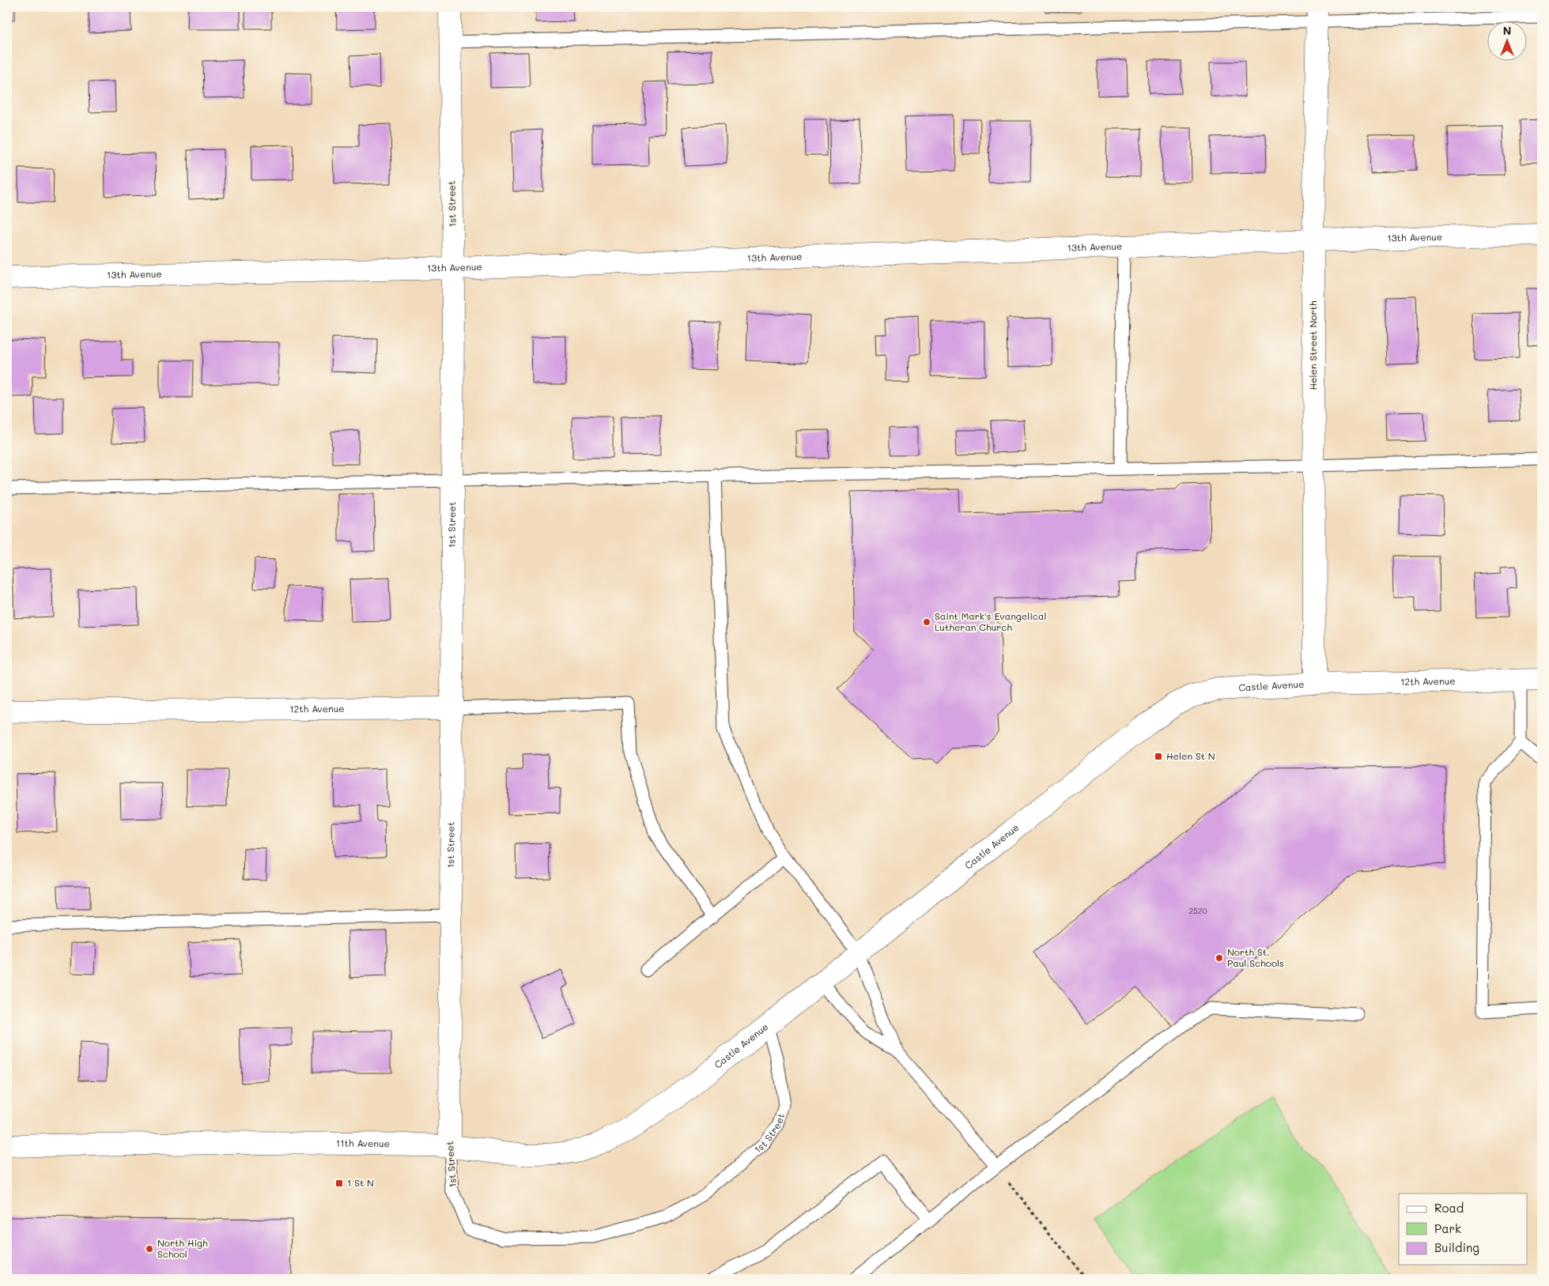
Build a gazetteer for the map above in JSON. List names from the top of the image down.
{
  "streets": {
    "street": [
      "1st Street",
      "13th Avenue",
      "Helen Street North",
      "12th Avenue",
      "Castle Avenue",
      "11th Avenue"
    ]
  },
  "crossings": [
    ["1st Street", "13th Avenue"],
    ["1st Street", "12th Avenue"],
    ["1st Street", "Castle Avenue"],
    ["1st Street", "11th Avenue"],
    ["13th Avenue", "Helen Street North"],
    ["Helen Street North", "12th Avenue"],
    ["Helen Street North", "Castle Avenue"],
    ["12th Avenue", "Castle Avenue"],
    ["Castle Avenue", "11th Avenue"]
  ],
  "places": {
    "other": ["Saint Mark's Evangelical Lutheran Church", "North St. Paul Schools", "North High School"],
    "transit": ["Helen St N", "1 St N"]
  },
  "house_numbers": ["2520"],
  "legend": ["Road", "Park", "Building"],
  "north": "top"
}
